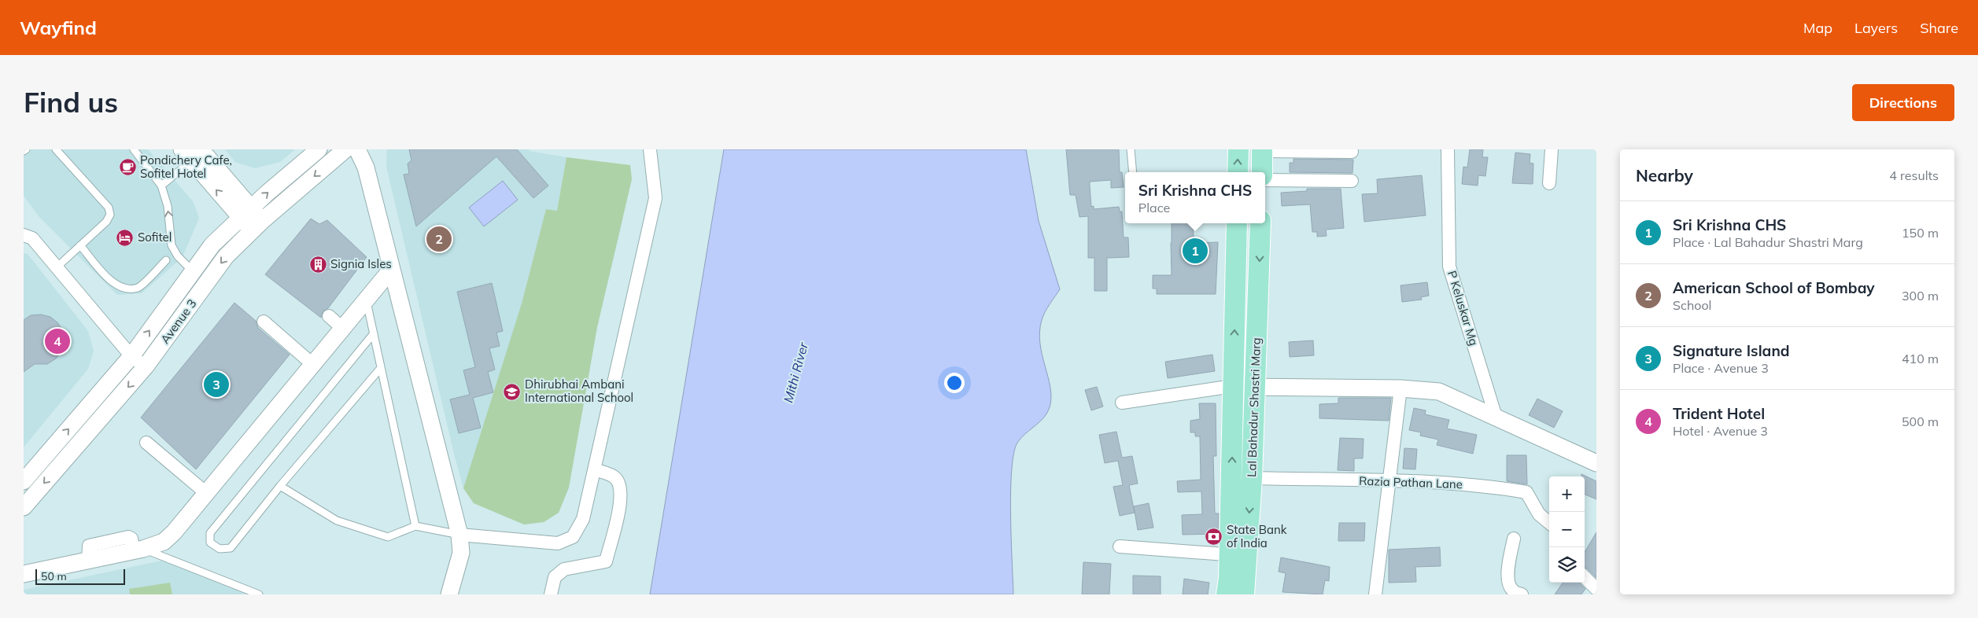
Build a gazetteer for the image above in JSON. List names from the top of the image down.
{
  "streets": {
    "main road": ["Lal Bahadur Shastri Marg"],
    "street": ["P Keluskar Mg", "Avenue 3", "Razia Pathan Lane"]
  },
  "crossings": [
    ["Lal Bahadur Shastri Marg", "Razia Pathan Lane"]
  ],
  "water": ["Mithi River"],
  "places": {
    "cafe": ["Pondichery Cafe, Sofitel Hotel"],
    "hotel": ["Sofitel"],
    "building": ["Signia Isles"],
    "school or university": ["Dhirubhai Ambani International School"],
    "bank": ["State Bank of India"]
  },
  "scale_bar": "50 m",
  "page": {
    "header": "Wayfind",
    "nav": ["Map", "Layers", "Share"],
    "buttons": "Directions",
    "title": "Find us",
    "heading": ["Nearby", "4 results"],
    "popup": ["Sri Krishna CHS", "Place"],
    "list": [
      {
        "mark": "1",
        "name": "Sri Krishna CHS",
        "note": "Place · Lal Bahadur Shastri Marg",
        "value": "150 m"
      },
      {
        "mark": "2",
        "name": "American School of Bombay",
        "note": "School",
        "value": "300 m"
      },
      {
        "mark": "3",
        "name": "Signature Island",
        "note": "Place · Avenue 3",
        "value": "410 m"
      },
      {
        "mark": "4",
        "name": "Trident Hotel",
        "note": "Hotel · Avenue 3",
        "value": "500 m"
      }
    ],
    "pins": [
      "2",
      "1",
      "4",
      "3"
    ],
    "map_buttons": ["+", "−"],
    "scale": "50 m"
  }
}
